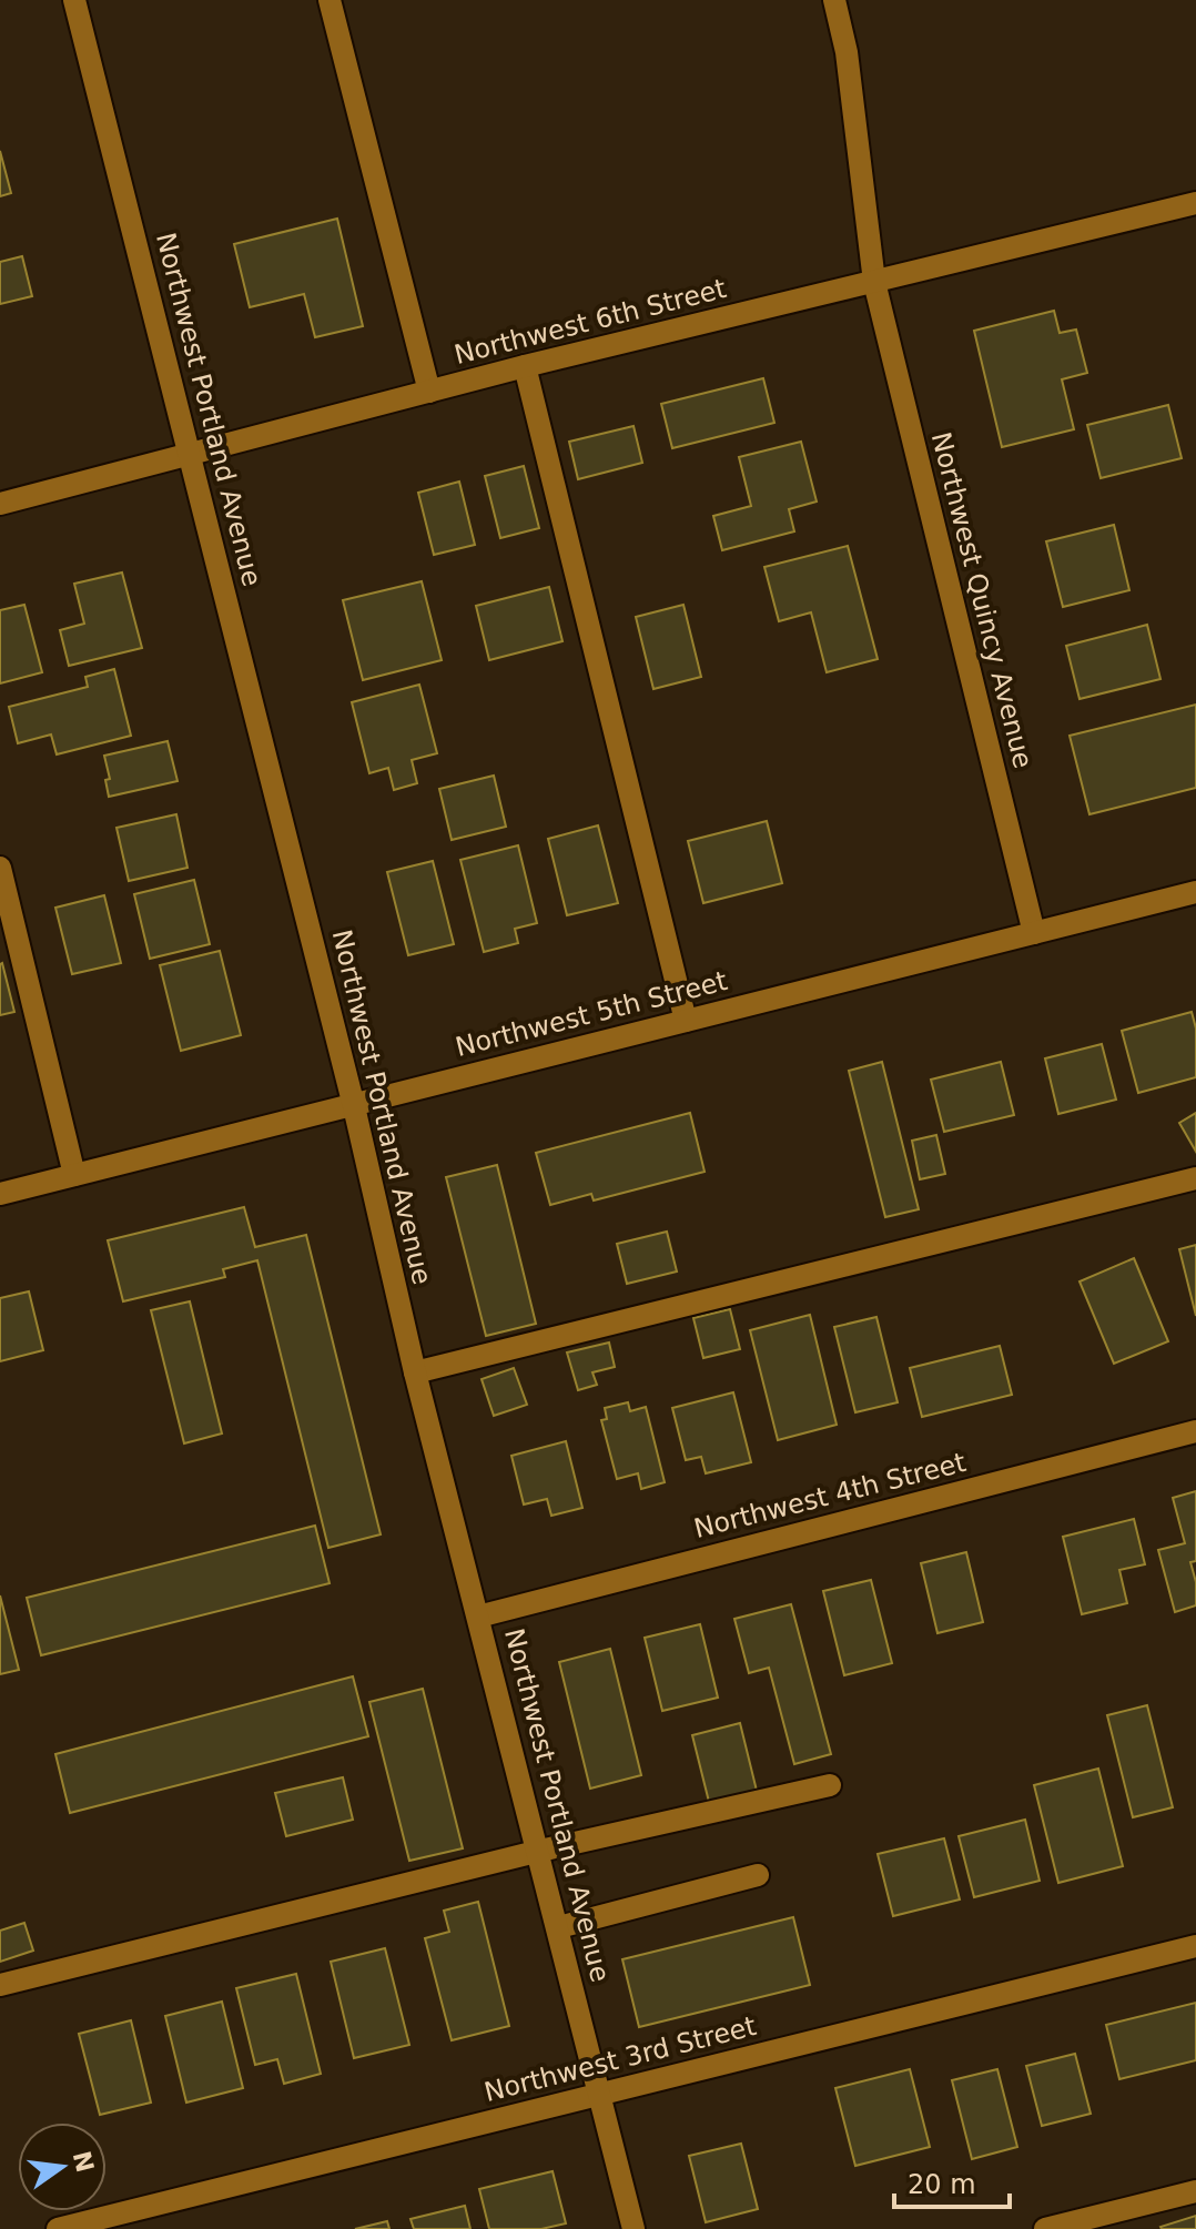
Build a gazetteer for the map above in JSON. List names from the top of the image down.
{
  "streets": {
    "street": [
      "Northwest 6th Street",
      "Northwest Portland Avenue",
      "Northwest Quincy Avenue",
      "Northwest 5th Street",
      "Northwest 4th Street",
      "Northwest 3rd Street"
    ]
  },
  "crossings": [
    ["Northwest 6th Street", "Northwest Portland Avenue"],
    ["Northwest 6th Street", "Northwest Quincy Avenue"],
    ["Northwest Portland Avenue", "Northwest 5th Street"],
    ["Northwest Portland Avenue", "Northwest 4th Street"],
    ["Northwest Portland Avenue", "Northwest 3rd Street"],
    ["Northwest Quincy Avenue", "Northwest 5th Street"]
  ],
  "scale_bar": "20 m",
  "north": "right"
}
